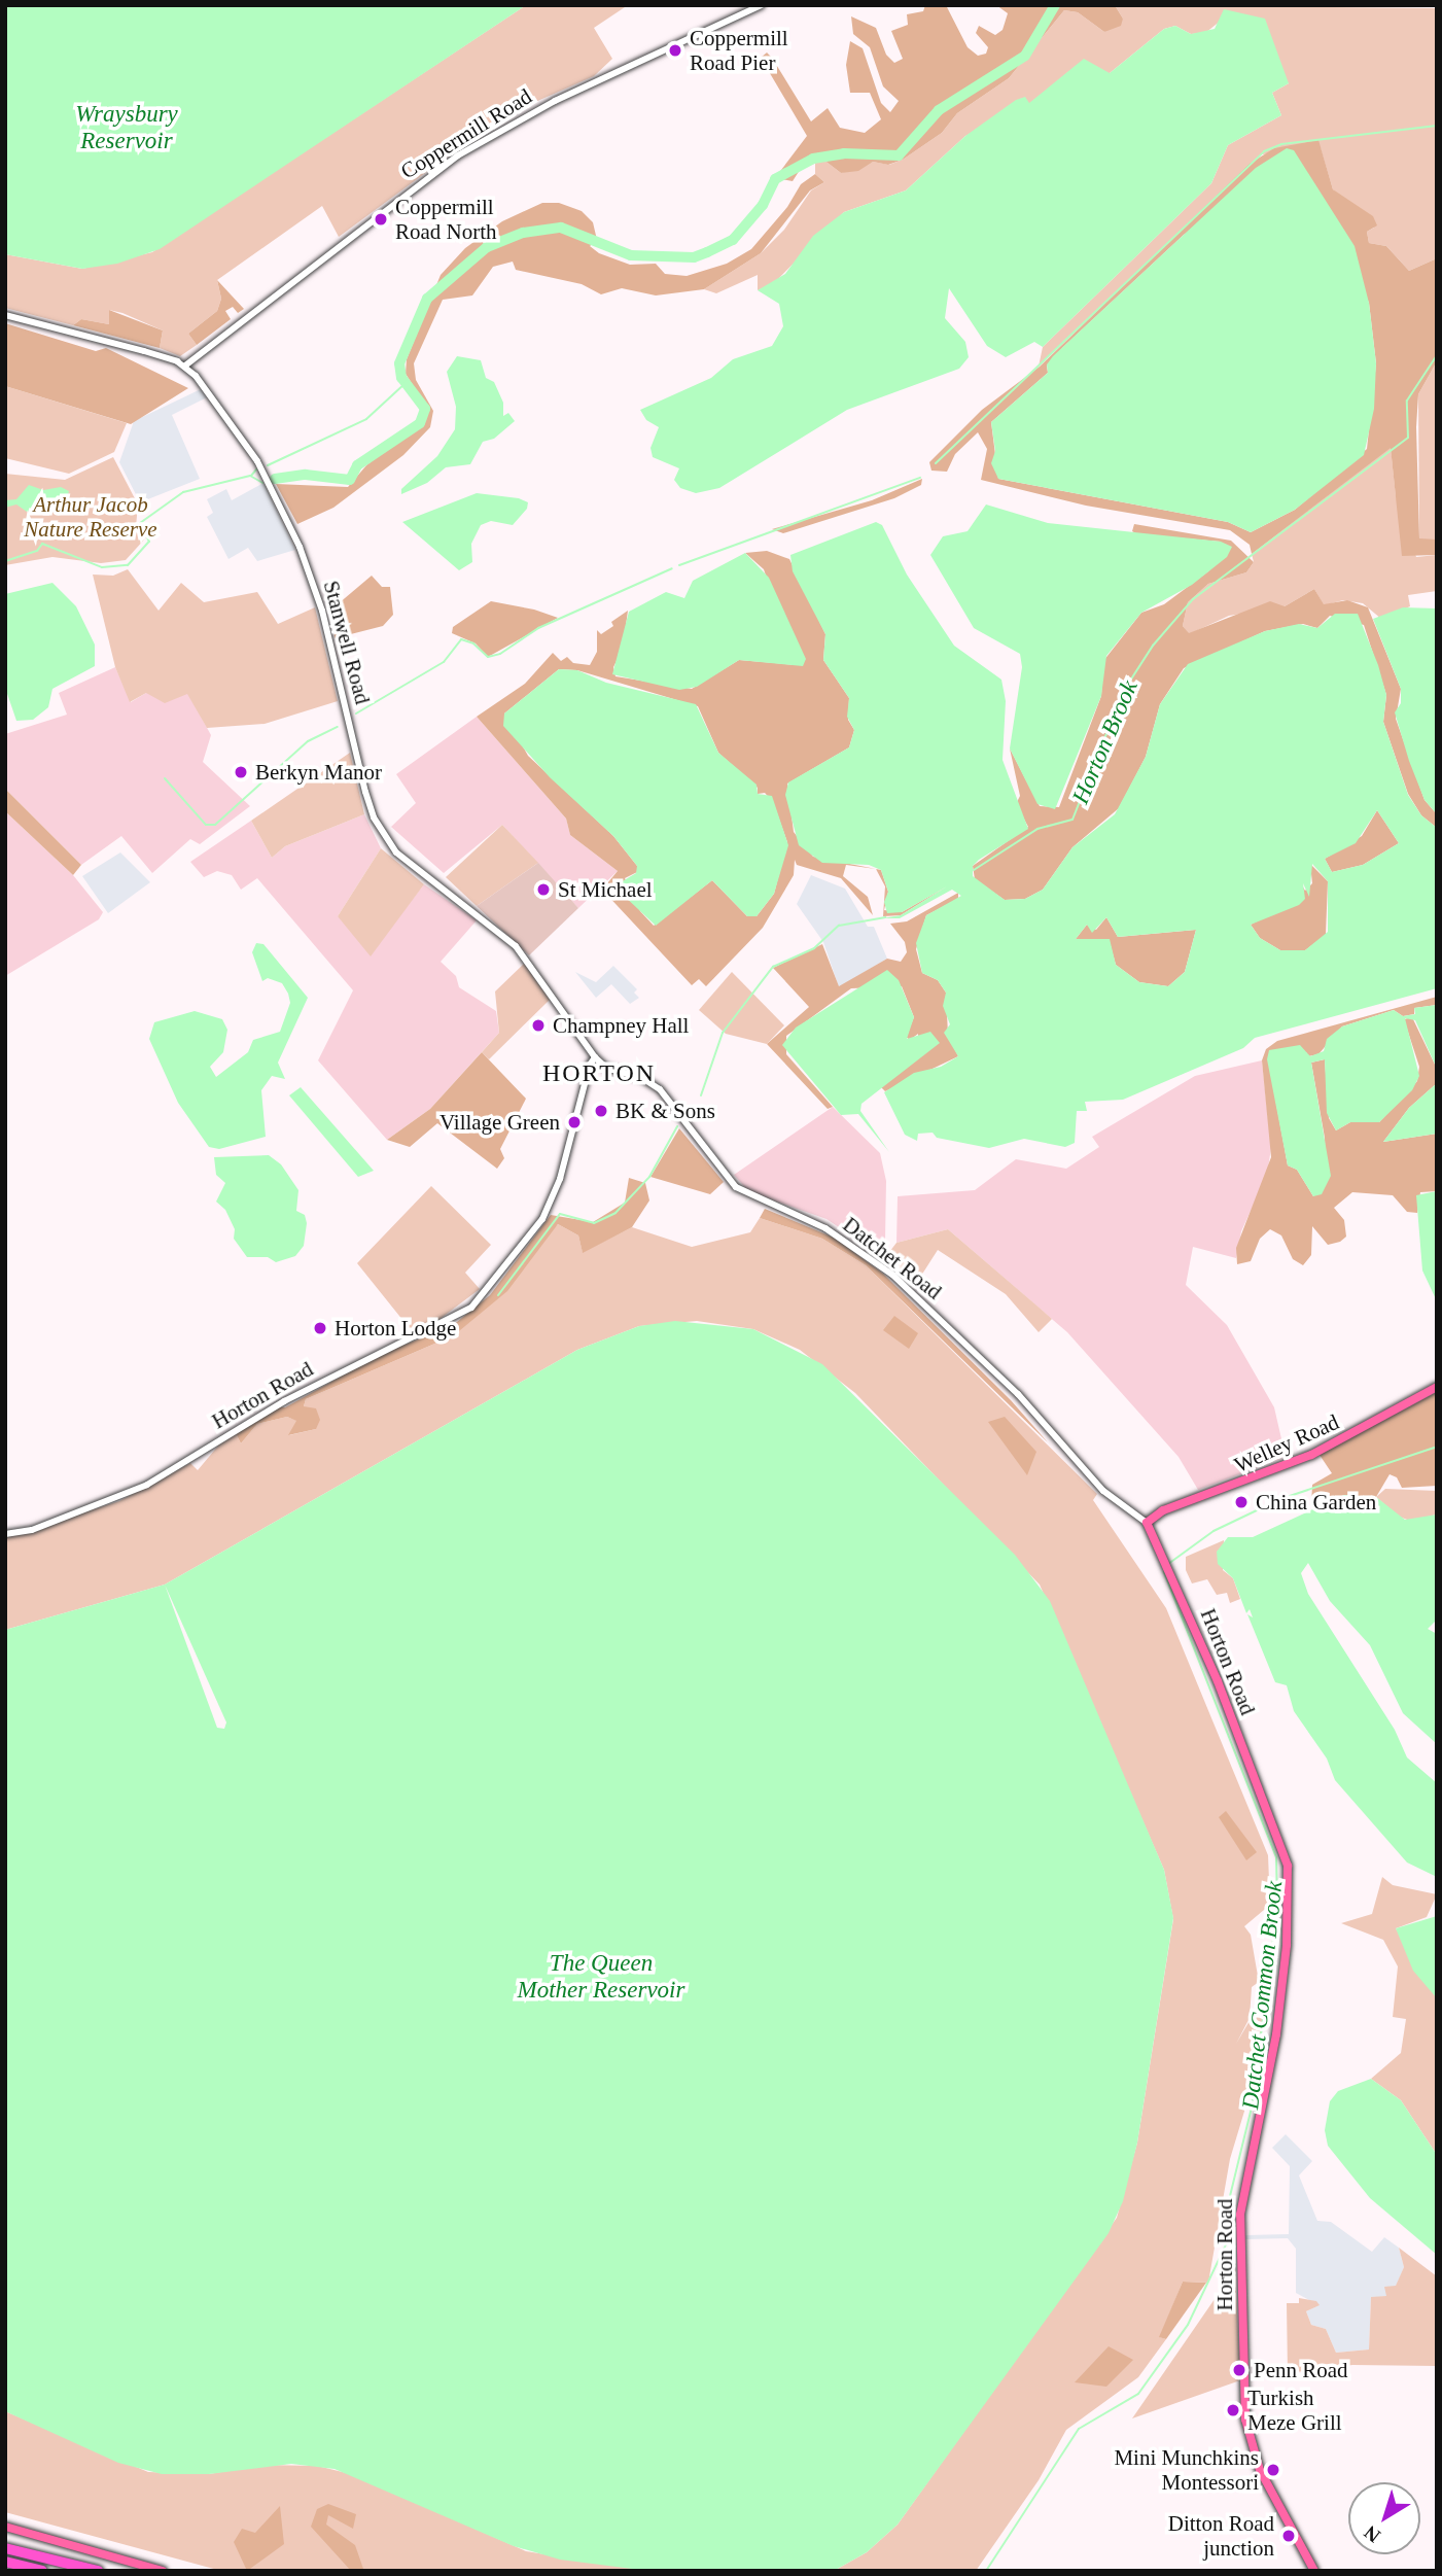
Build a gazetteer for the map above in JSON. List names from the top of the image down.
{
  "streets": {
    "main road": ["Horton Road", "Welley Road"],
    "street": ["Coppermill Road", "Stanwell Road", "Datchet Road"]
  },
  "crossings": [
    ["Coppermill Road", "Stanwell Road"],
    ["Stanwell Road", "Datchet Road"],
    ["Stanwell Road", "Horton Road"],
    ["Datchet Road", "Horton Road"],
    ["Datchet Road", "Welley Road"],
    ["Horton Road", "Welley Road"]
  ],
  "districts": ["HORTON"],
  "water": [
    "Wraysbury Reservoir",
    "Horton Brook",
    "The Queen Mother Reservoir",
    "Datchet Common Brook"
  ],
  "parks": ["Arthur Jacob Nature Reserve"],
  "places": [
    "Coppermill Road Pier",
    "Coppermill Road North",
    "Berkyn Manor",
    "St Michael",
    "Champney Hall",
    "BK & Sons",
    "Village Green",
    "Horton Lodge",
    "China Garden",
    "Penn Road",
    "Turkish Meze Grill",
    "Mini Munchkins Montessori",
    "Ditton Road junction"
  ],
  "north": "bottom left"
}
